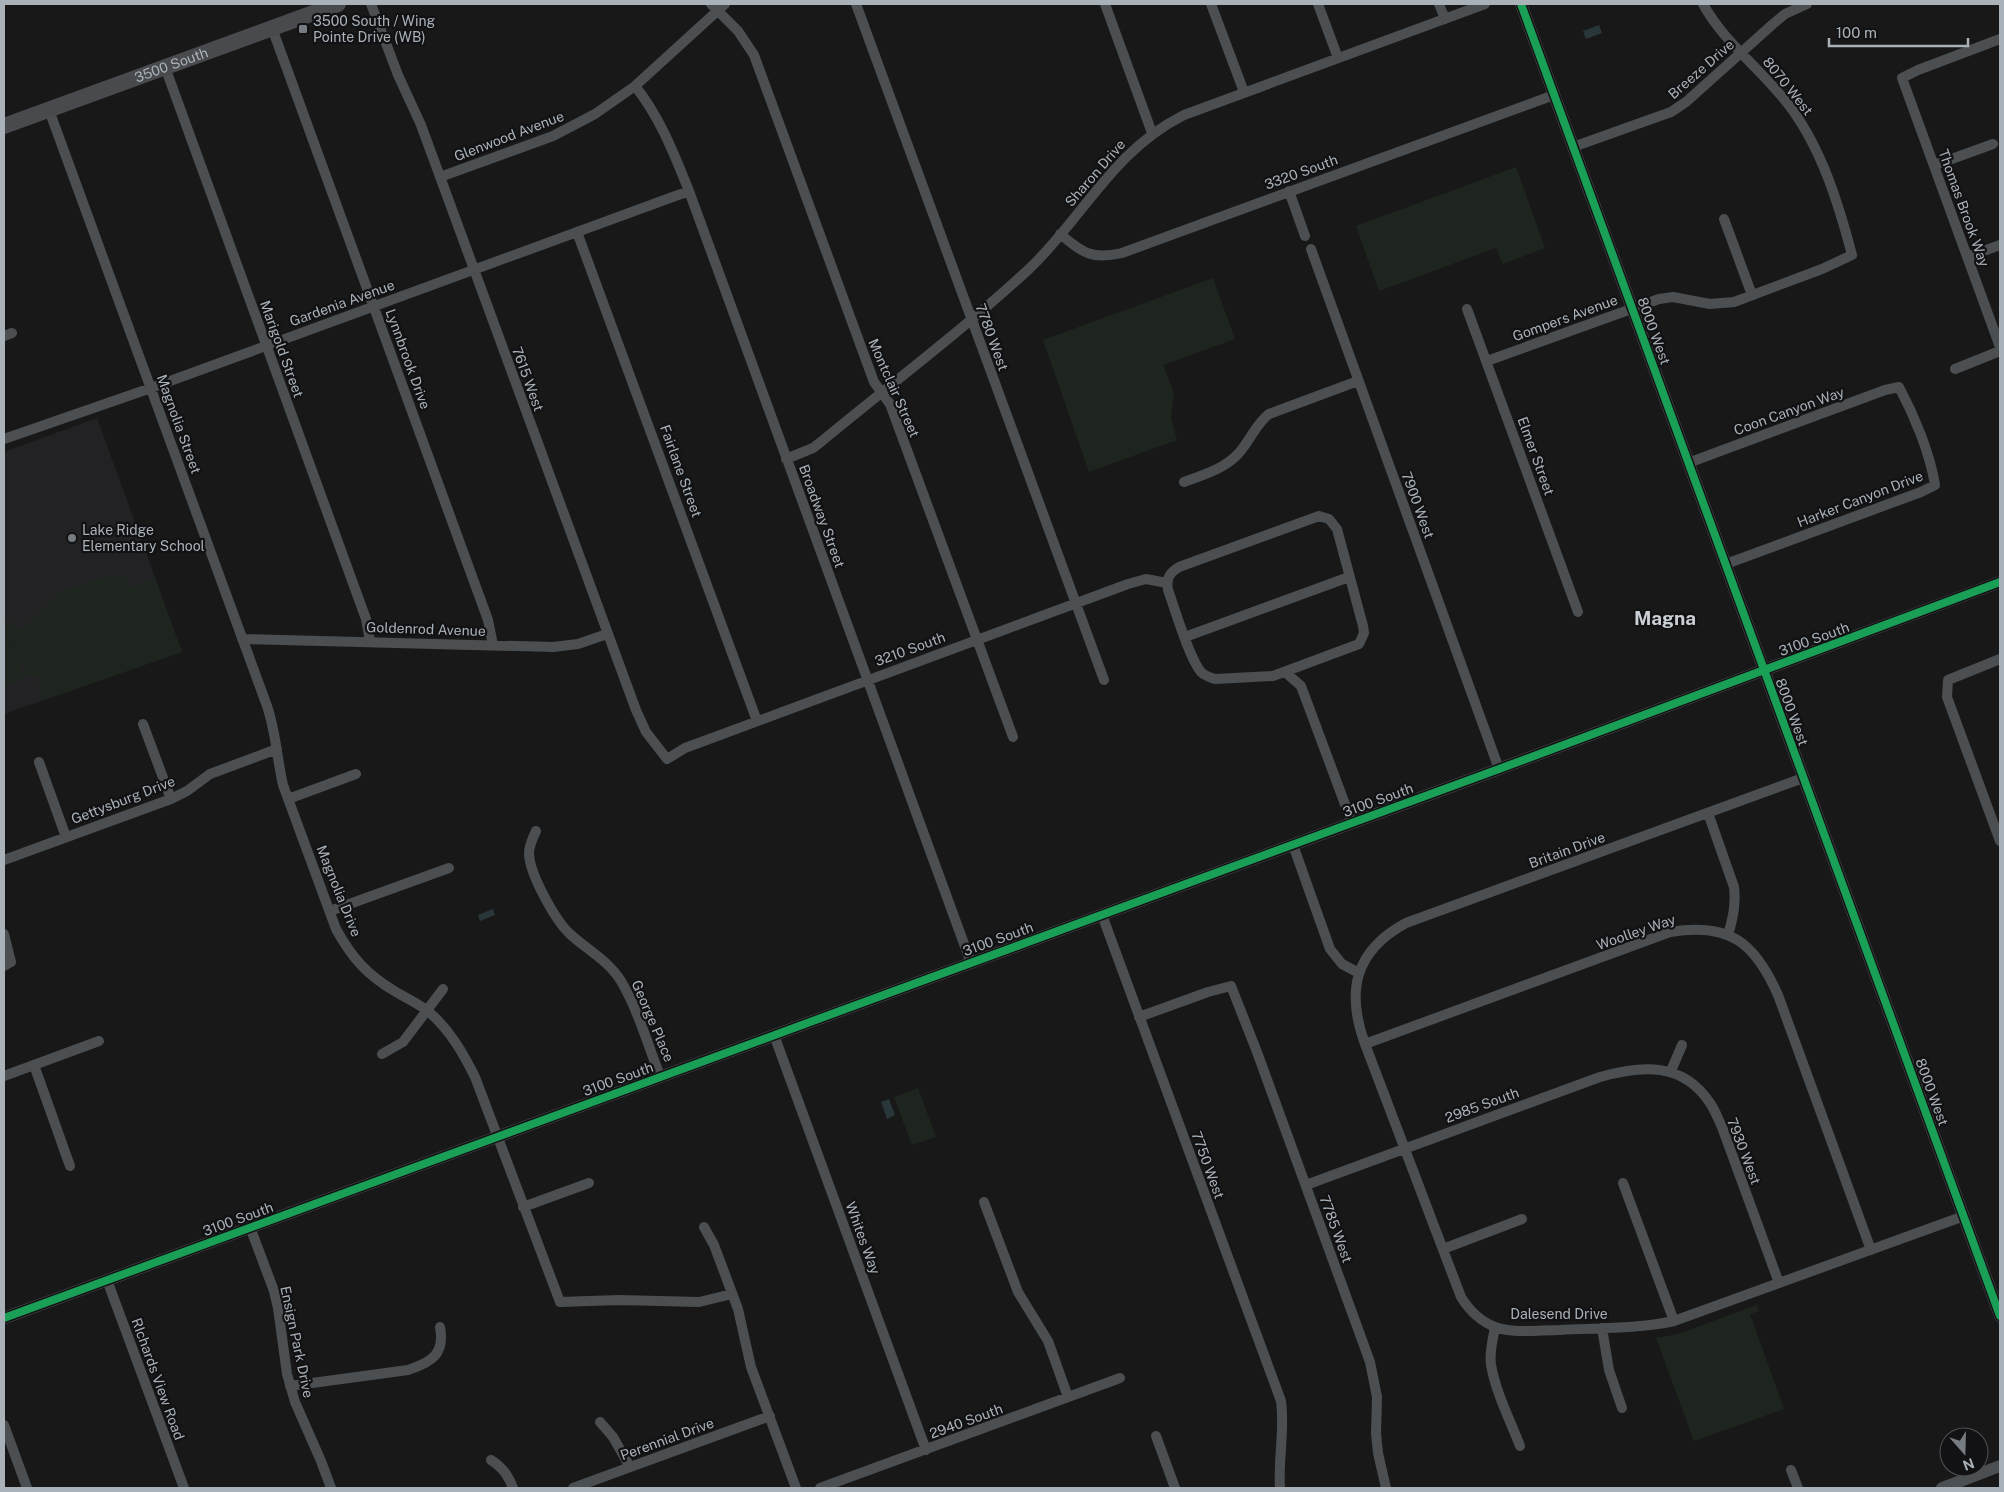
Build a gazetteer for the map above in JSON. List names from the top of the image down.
{
  "streets": {
    "main road": ["3500 South"],
    "street": [
      "Breeze Drive",
      "8070 West",
      "Glenwood Avenue",
      "3320 South",
      "Sharon Drive",
      "Thomas Brook Way",
      "Gardenia Avenue",
      "Gompers Avenue",
      "8000 West",
      "7780 West",
      "Marigold Street",
      "Lynnbrook Drive",
      "7615 West",
      "Montclair Street",
      "Coon Canyon Way",
      "Magnolia Street",
      "Elmer Street",
      "Fairlane Street",
      "Harker Canyon Drive",
      "7900 West",
      "Broadway Street",
      "Goldenrod Avenue",
      "3100 South",
      "3210 South",
      "Gettysburg Drive",
      "Britain Drive",
      "Magnolia Drive",
      "Woolley Way",
      "George Place",
      "2985 South",
      "7930 West",
      "7750 West",
      "7785 West",
      "Whites Way",
      "Dalesend Drive",
      "Ensign Park Drive",
      "RIchards View Road",
      "2940 South",
      "Perennial Drive"
    ]
  },
  "crossings": [
    ["3500 South", "Marigold Street"],
    ["3500 South", "Lynnbrook Drive"],
    ["3500 South", "Magnolia Street"],
    ["Breeze Drive", "8070 West"],
    ["Breeze Drive", "8000 West"],
    ["8070 West", "Gompers Avenue"],
    ["Glenwood Avenue", "7615 West"],
    ["Glenwood Avenue", "Montclair Street"],
    ["Glenwood Avenue", "Broadway Street"],
    ["3320 South", "Sharon Drive"],
    ["3320 South", "8000 West"],
    ["Sharon Drive", "7780 West"],
    ["Sharon Drive", "Montclair Street"],
    ["Sharon Drive", "Broadway Street"],
    ["Gardenia Avenue", "Marigold Street"],
    ["Gardenia Avenue", "Lynnbrook Drive"],
    ["Gardenia Avenue", "7615 West"],
    ["Gardenia Avenue", "Magnolia Street"],
    ["Gardenia Avenue", "Fairlane Street"],
    ["Gardenia Avenue", "Broadway Street"],
    ["Gompers Avenue", "8000 West"],
    ["Gompers Avenue", "Elmer Street"],
    ["8000 West", "Coon Canyon Way"],
    ["8000 West", "Harker Canyon Drive"],
    ["8000 West", "3100 South"],
    ["8000 West", "Britain Drive"],
    ["8000 West", "Dalesend Drive"],
    ["7780 West", "3210 South"],
    ["Marigold Street", "Goldenrod Avenue"],
    ["Lynnbrook Drive", "Goldenrod Avenue"],
    ["7615 West", "Goldenrod Avenue"],
    ["7615 West", "3210 South"],
    ["Montclair Street", "3210 South"],
    ["Coon Canyon Way", "Harker Canyon Drive"],
    ["Magnolia Street", "Goldenrod Avenue"],
    ["Magnolia Street", "Gettysburg Drive"],
    ["Magnolia Street", "Magnolia Drive"],
    ["Fairlane Street", "3210 South"],
    ["7900 West", "3100 South"],
    ["Broadway Street", "3100 South"],
    ["Broadway Street", "3210 South"],
    ["3100 South", "Magnolia Drive"],
    ["3100 South", "George Place"],
    ["3100 South", "7750 West"],
    ["3100 South", "Whites Way"],
    ["3100 South", "Ensign Park Drive"],
    ["3100 South", "RIchards View Road"],
    ["Gettysburg Drive", "Magnolia Drive"],
    ["Britain Drive", "Dalesend Drive"],
    ["Woolley Way", "Dalesend Drive"],
    ["2985 South", "7930 West"],
    ["2985 South", "7785 West"],
    ["2985 South", "Dalesend Drive"],
    ["7930 West", "Dalesend Drive"],
    ["7750 West", "7785 West"],
    ["Whites Way", "2940 South"]
  ],
  "districts": ["Magna"],
  "places": {
    "transit": ["3500 South / Wing Pointe Drive (WB)"],
    "other": ["Lake Ridge Elementary School"]
  },
  "scale_bar": "100 m",
  "north": "bottom"
}
